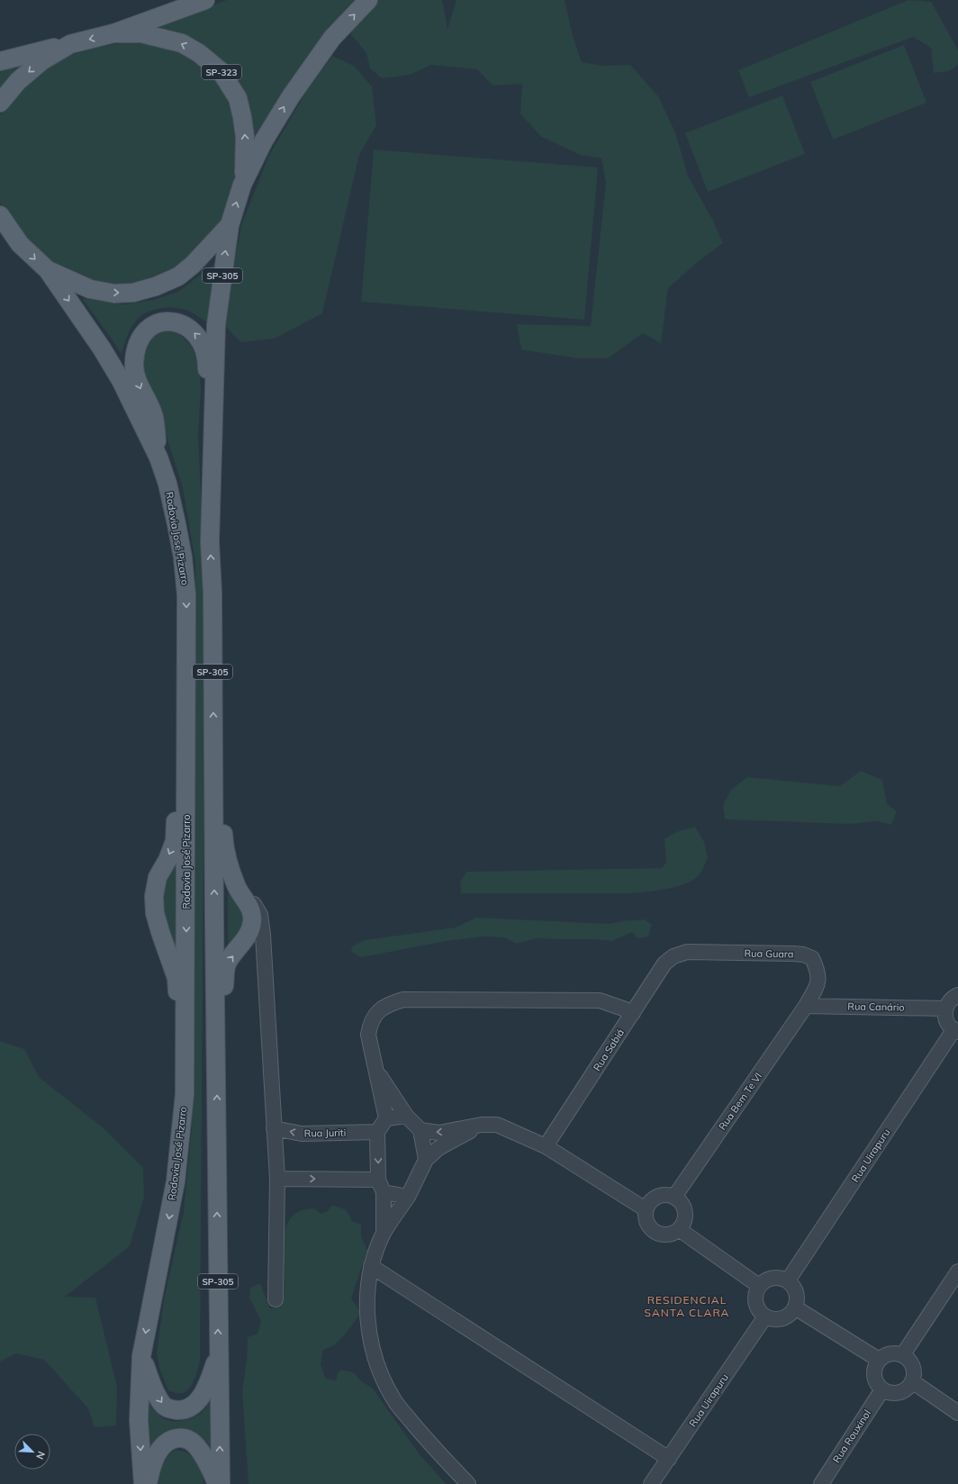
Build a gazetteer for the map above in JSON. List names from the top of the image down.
{
  "streets": {
    "main road": ["SP-323", "SP-305", "Rodovia José Pizarro"],
    "street": [
      "Rua Guara",
      "Rua Canário",
      "Rua Sabiá",
      "Rua Bem Te VI",
      "Rua Juriti",
      "Rua Uirapuru",
      "Rua Rouxinol"
    ]
  },
  "crossings": [
    ["SP-323", "SP-305"],
    ["SP-323", "Rodovia José Pizarro"],
    ["Rua Guara", "Rua Canário"],
    ["Rua Guara", "Rua Sabiá"],
    ["Rua Guara", "Rua Bem Te VI"],
    ["Rua Canário", "Rua Bem Te VI"]
  ],
  "districts": ["RESIDENCIAL SANTA CLARA"],
  "north": "bottom right"
}
